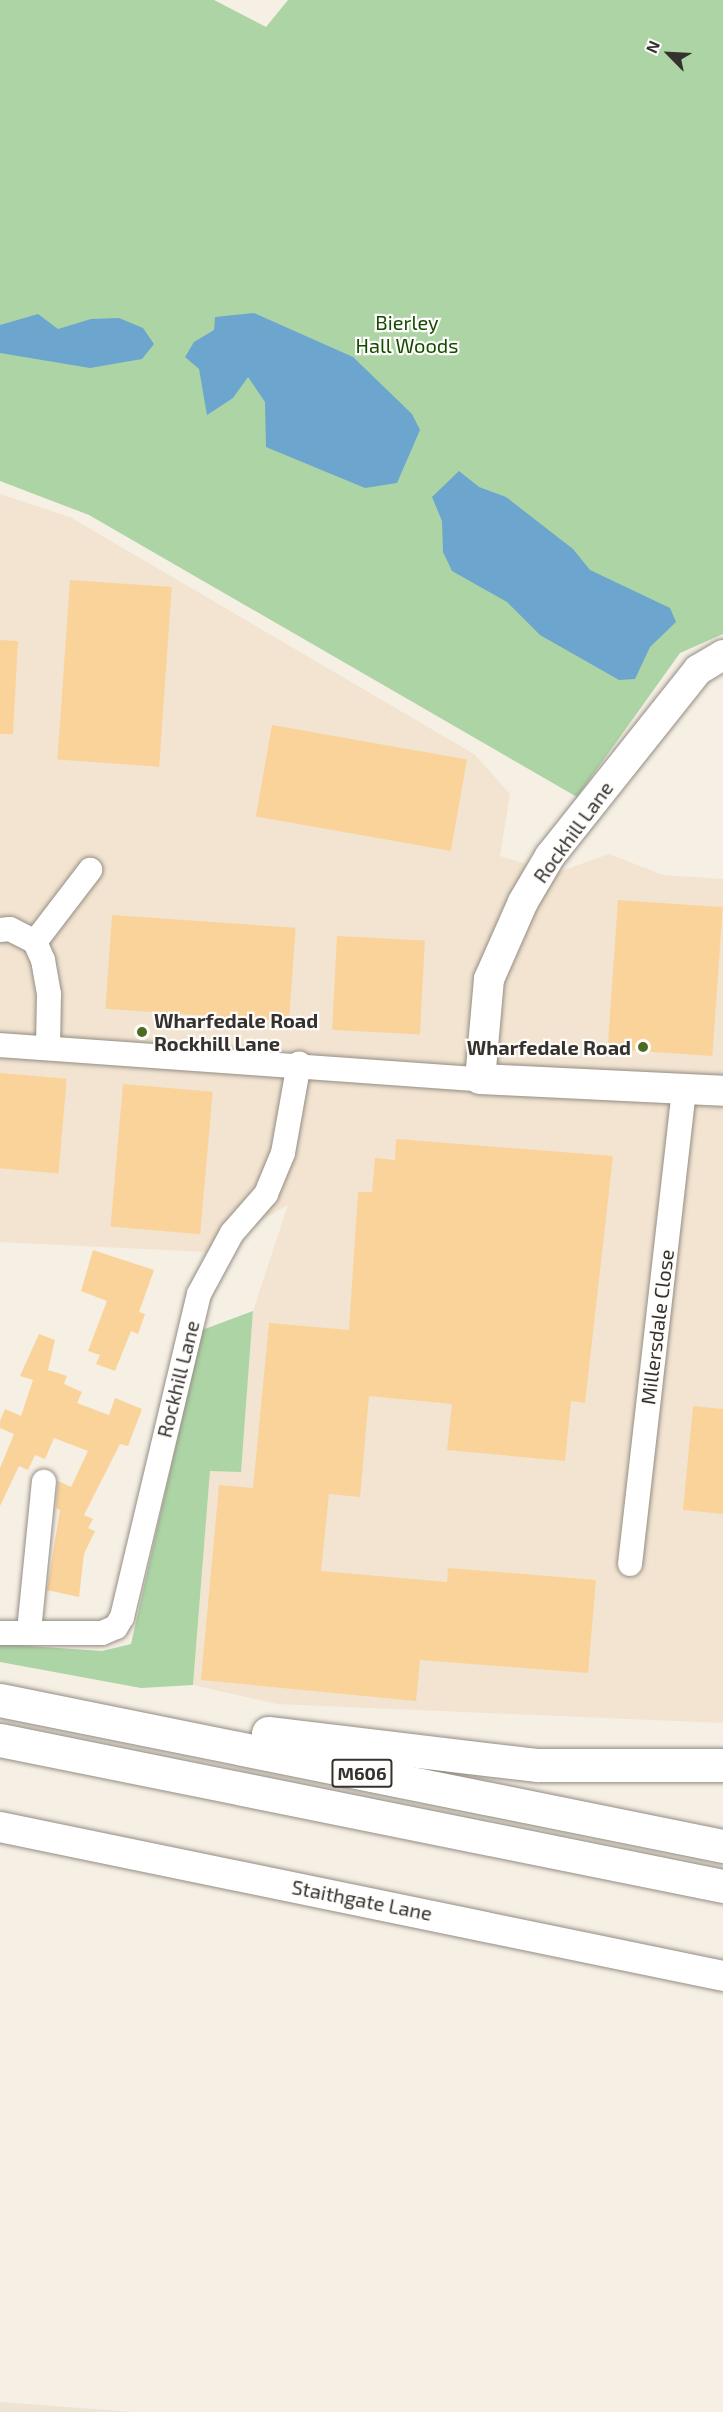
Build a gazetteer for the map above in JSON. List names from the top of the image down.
{
  "streets": {
    "highway": ["M606"],
    "street": ["Rockhill Lane", "Millersdale Close", "Staithgate Lane"]
  },
  "parks": ["Bierley Hall Woods"],
  "places": ["Wharfedale Road Rockhill Lane", "Wharfedale Road"],
  "north": "top left"
}
